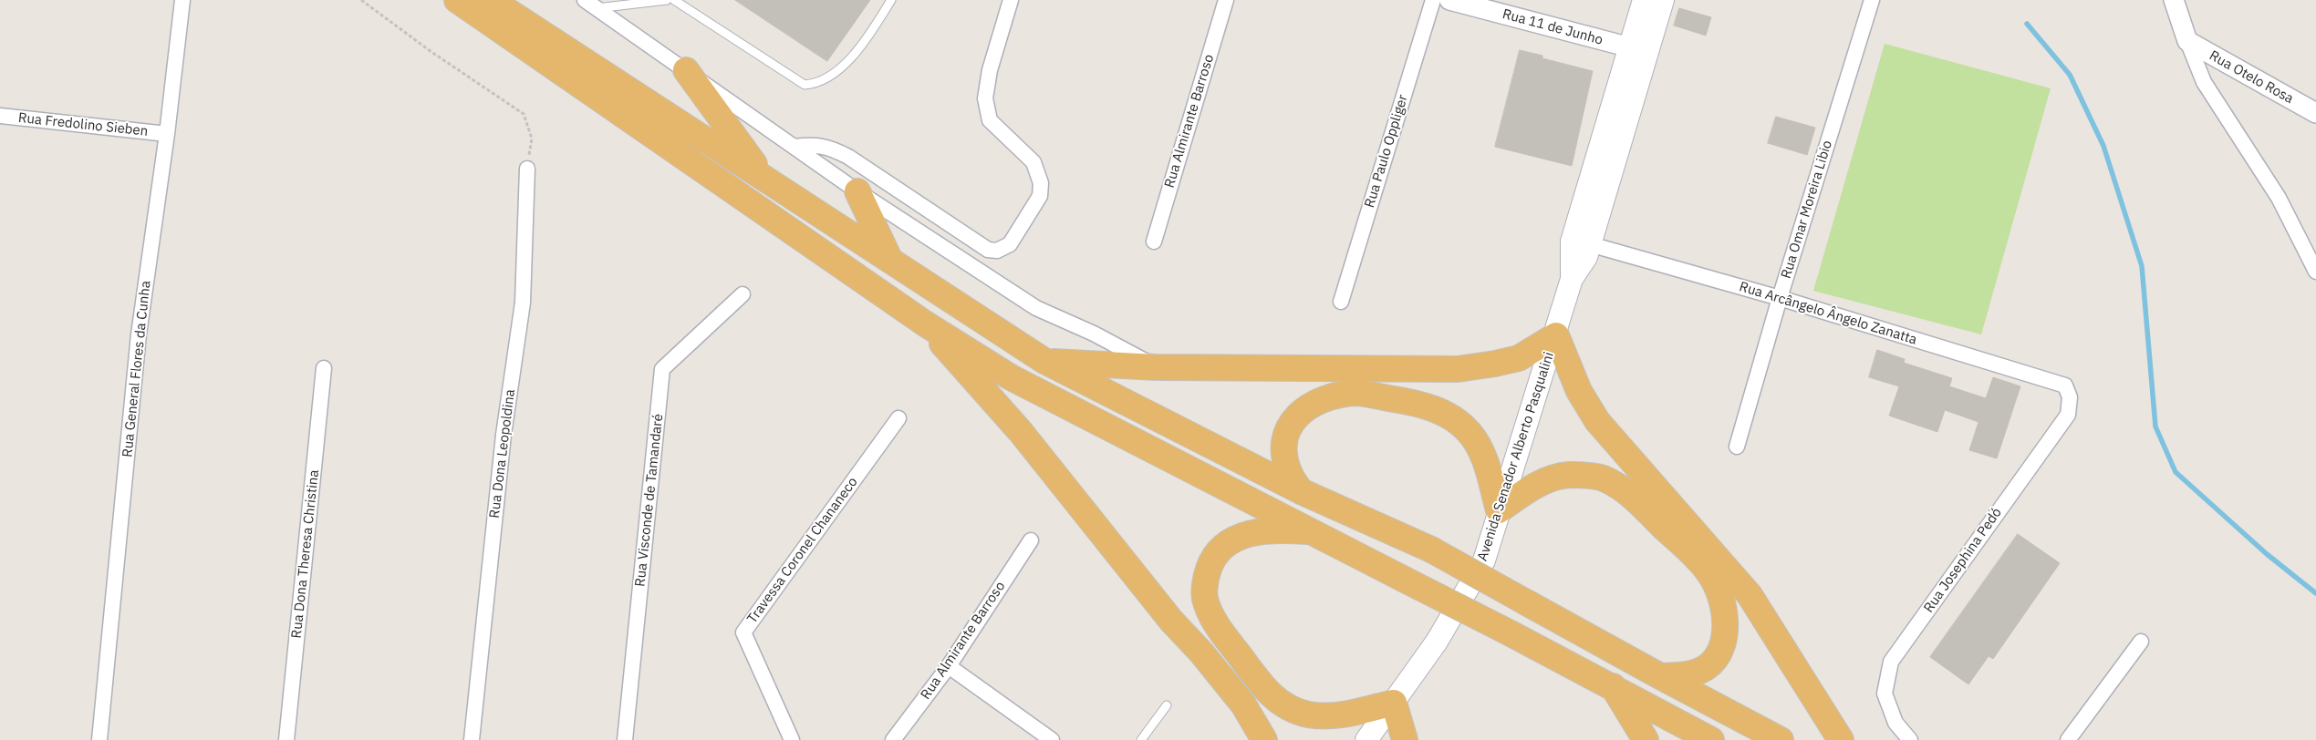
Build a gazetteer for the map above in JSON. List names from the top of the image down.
{
  "streets": {
    "main road": ["Avenida Senador Alberto Pasqualini"],
    "street": [
      "Rua 11 de Junho",
      "Rua Otelo Rosa",
      "Rua Almirante Barroso",
      "Rua Fredolino Sieben",
      "Rua Paulo Oppliger",
      "Rua Omar Moreira Libio",
      "Rua Arcângelo Ângelo Zanatta",
      "Rua General Flores da Cunha",
      "Rua Dona Leopoldina",
      "Rua Visconde de Tamandaré",
      "Travessa Coronel Chananeco",
      "Rua Dona Theresa Christina",
      "Rua Josephina Pedó"
    ]
  },
  "crossings": [
    ["Rua 11 de Junho", "Avenida Senador Alberto Pasqualini"],
    ["Rua Fredolino Sieben", "Rua General Flores da Cunha"],
    ["Rua Omar Moreira Libio", "Rua Arcângelo Ângelo Zanatta"],
    ["Rua Arcângelo Ângelo Zanatta", "Avenida Senador Alberto Pasqualini"],
    ["Rua Arcângelo Ângelo Zanatta", "Rua Josephina Pedó"]
  ]
}
